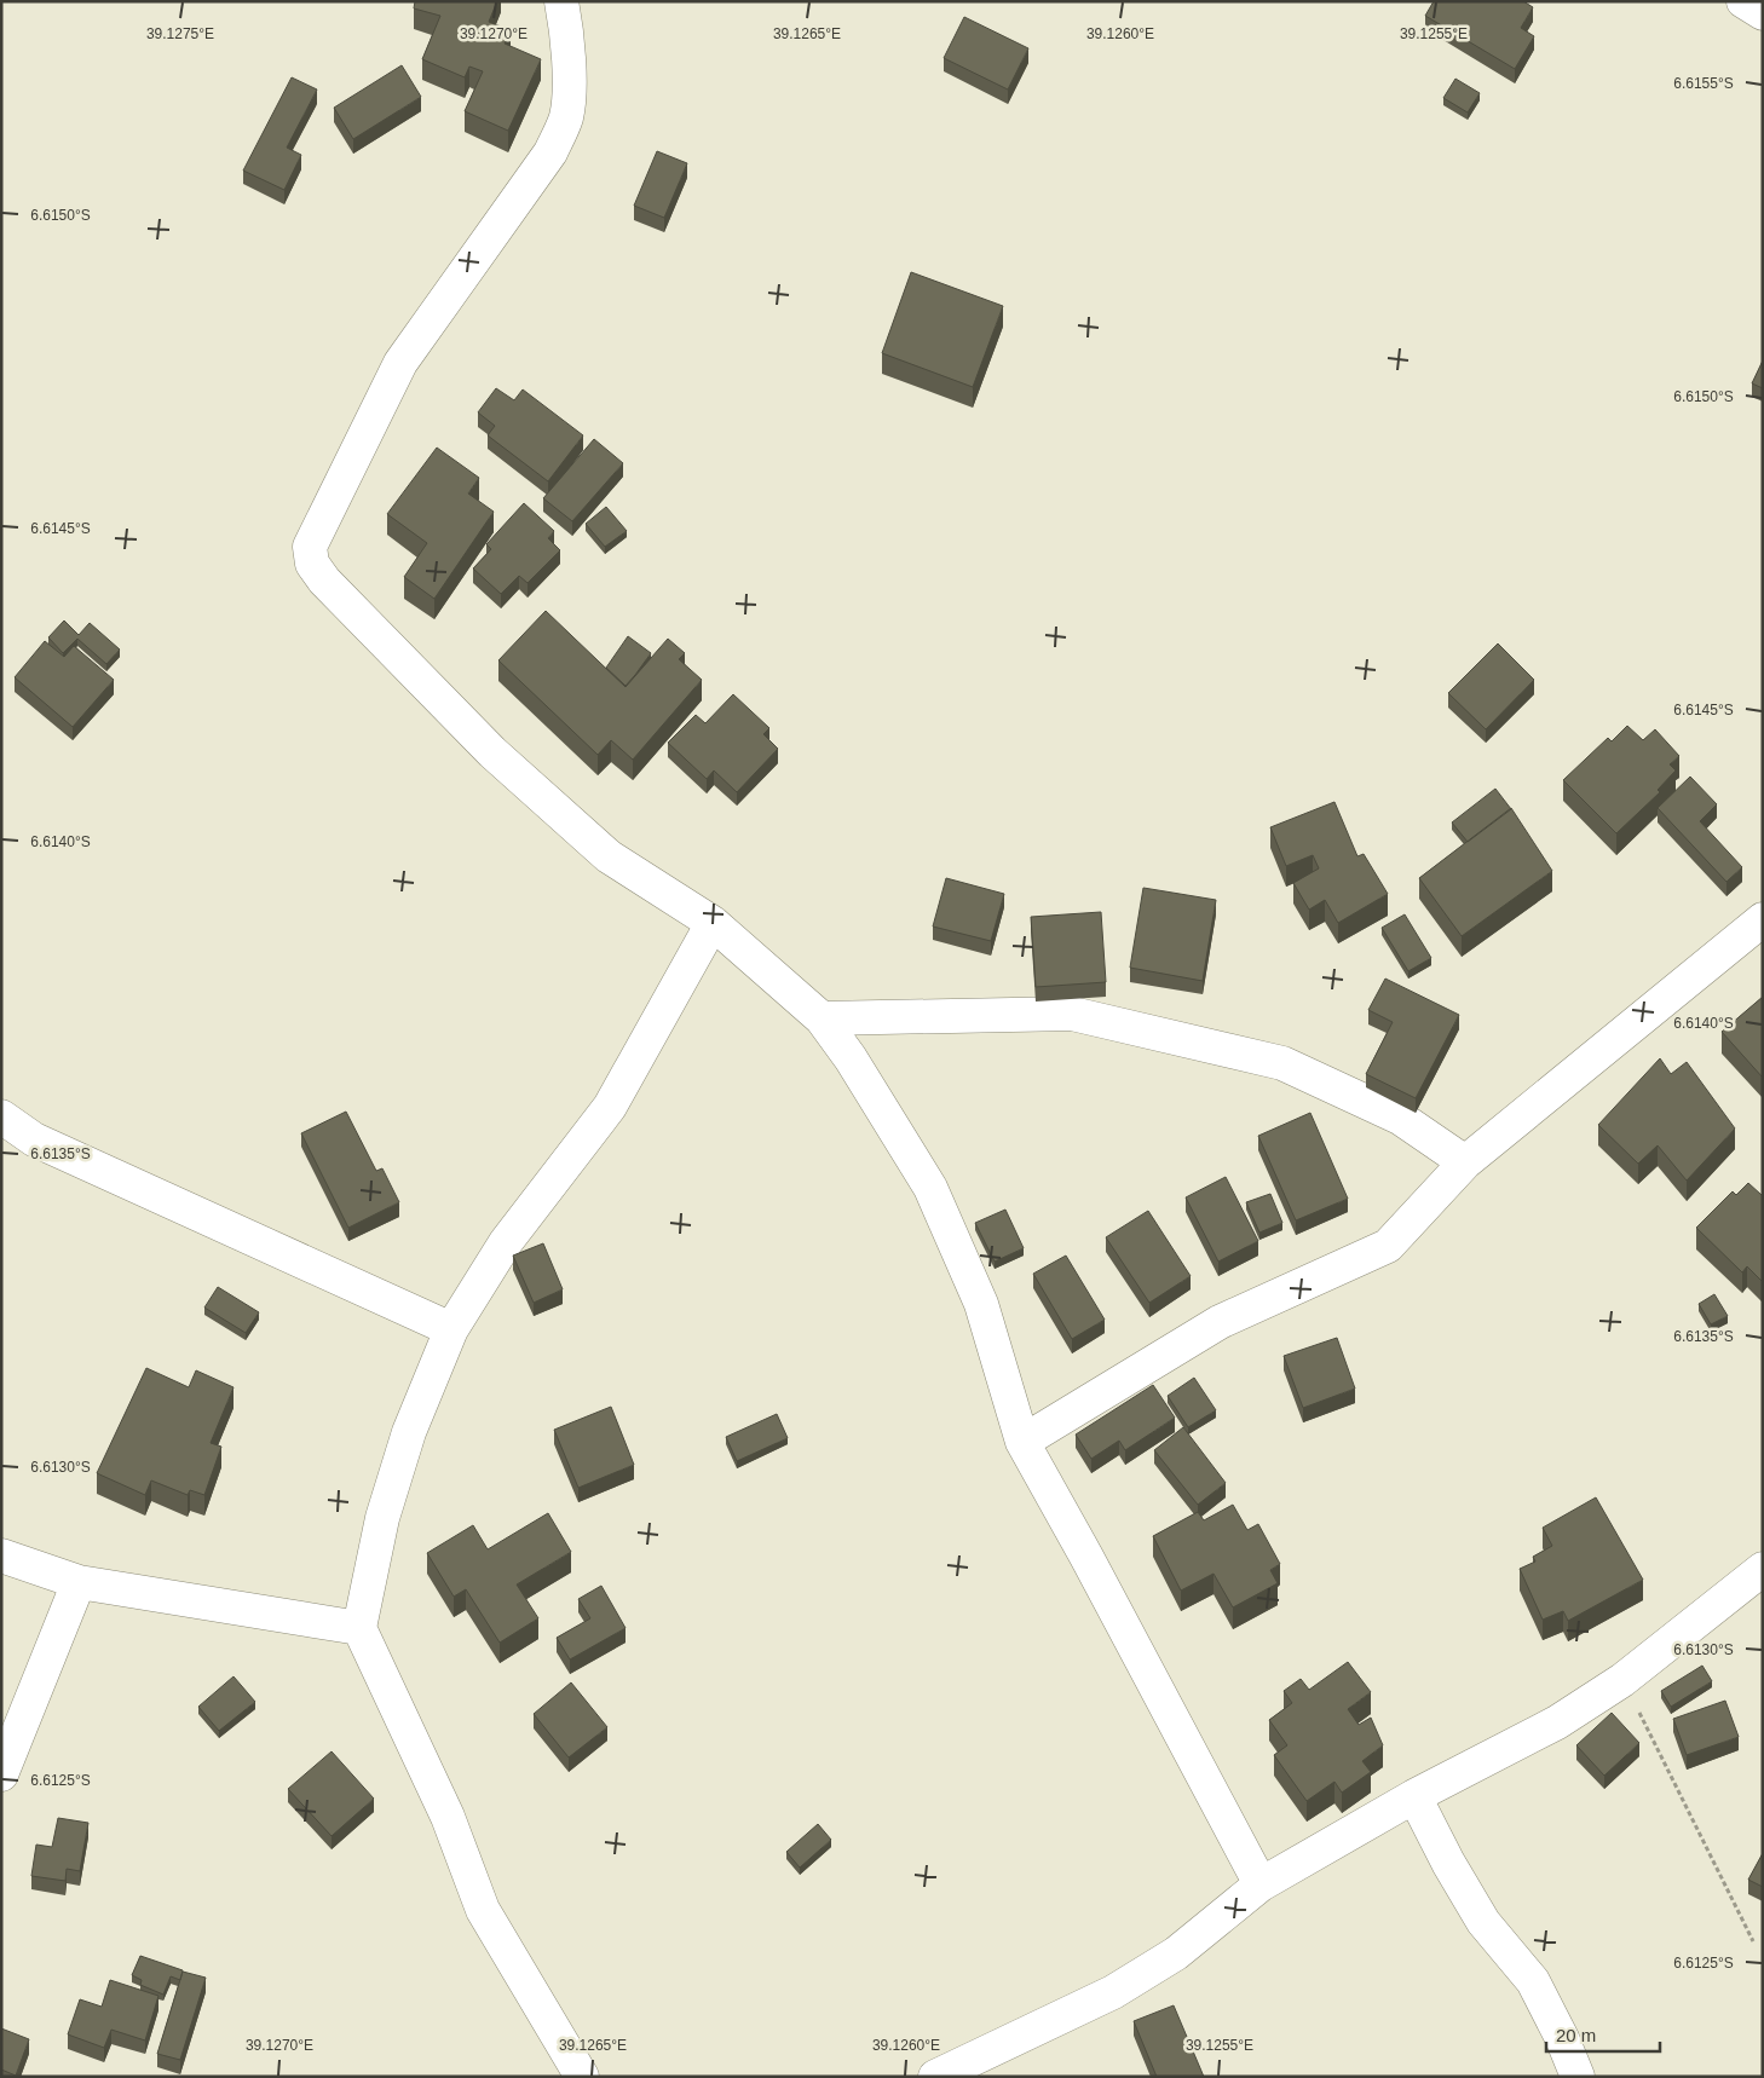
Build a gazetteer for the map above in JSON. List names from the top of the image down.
{
  "scale_bar": "20 m",
  "coordinates": [
    "39.1275°E",
    "39.1270°E",
    "39.1265°E",
    "39.1260°E",
    "39.1255°E",
    "6.6155°S",
    "6.6150°S",
    "6.6145°S",
    "6.6140°S",
    "6.6135°S",
    "6.6130°S",
    "6.6125°S"
  ]
}
